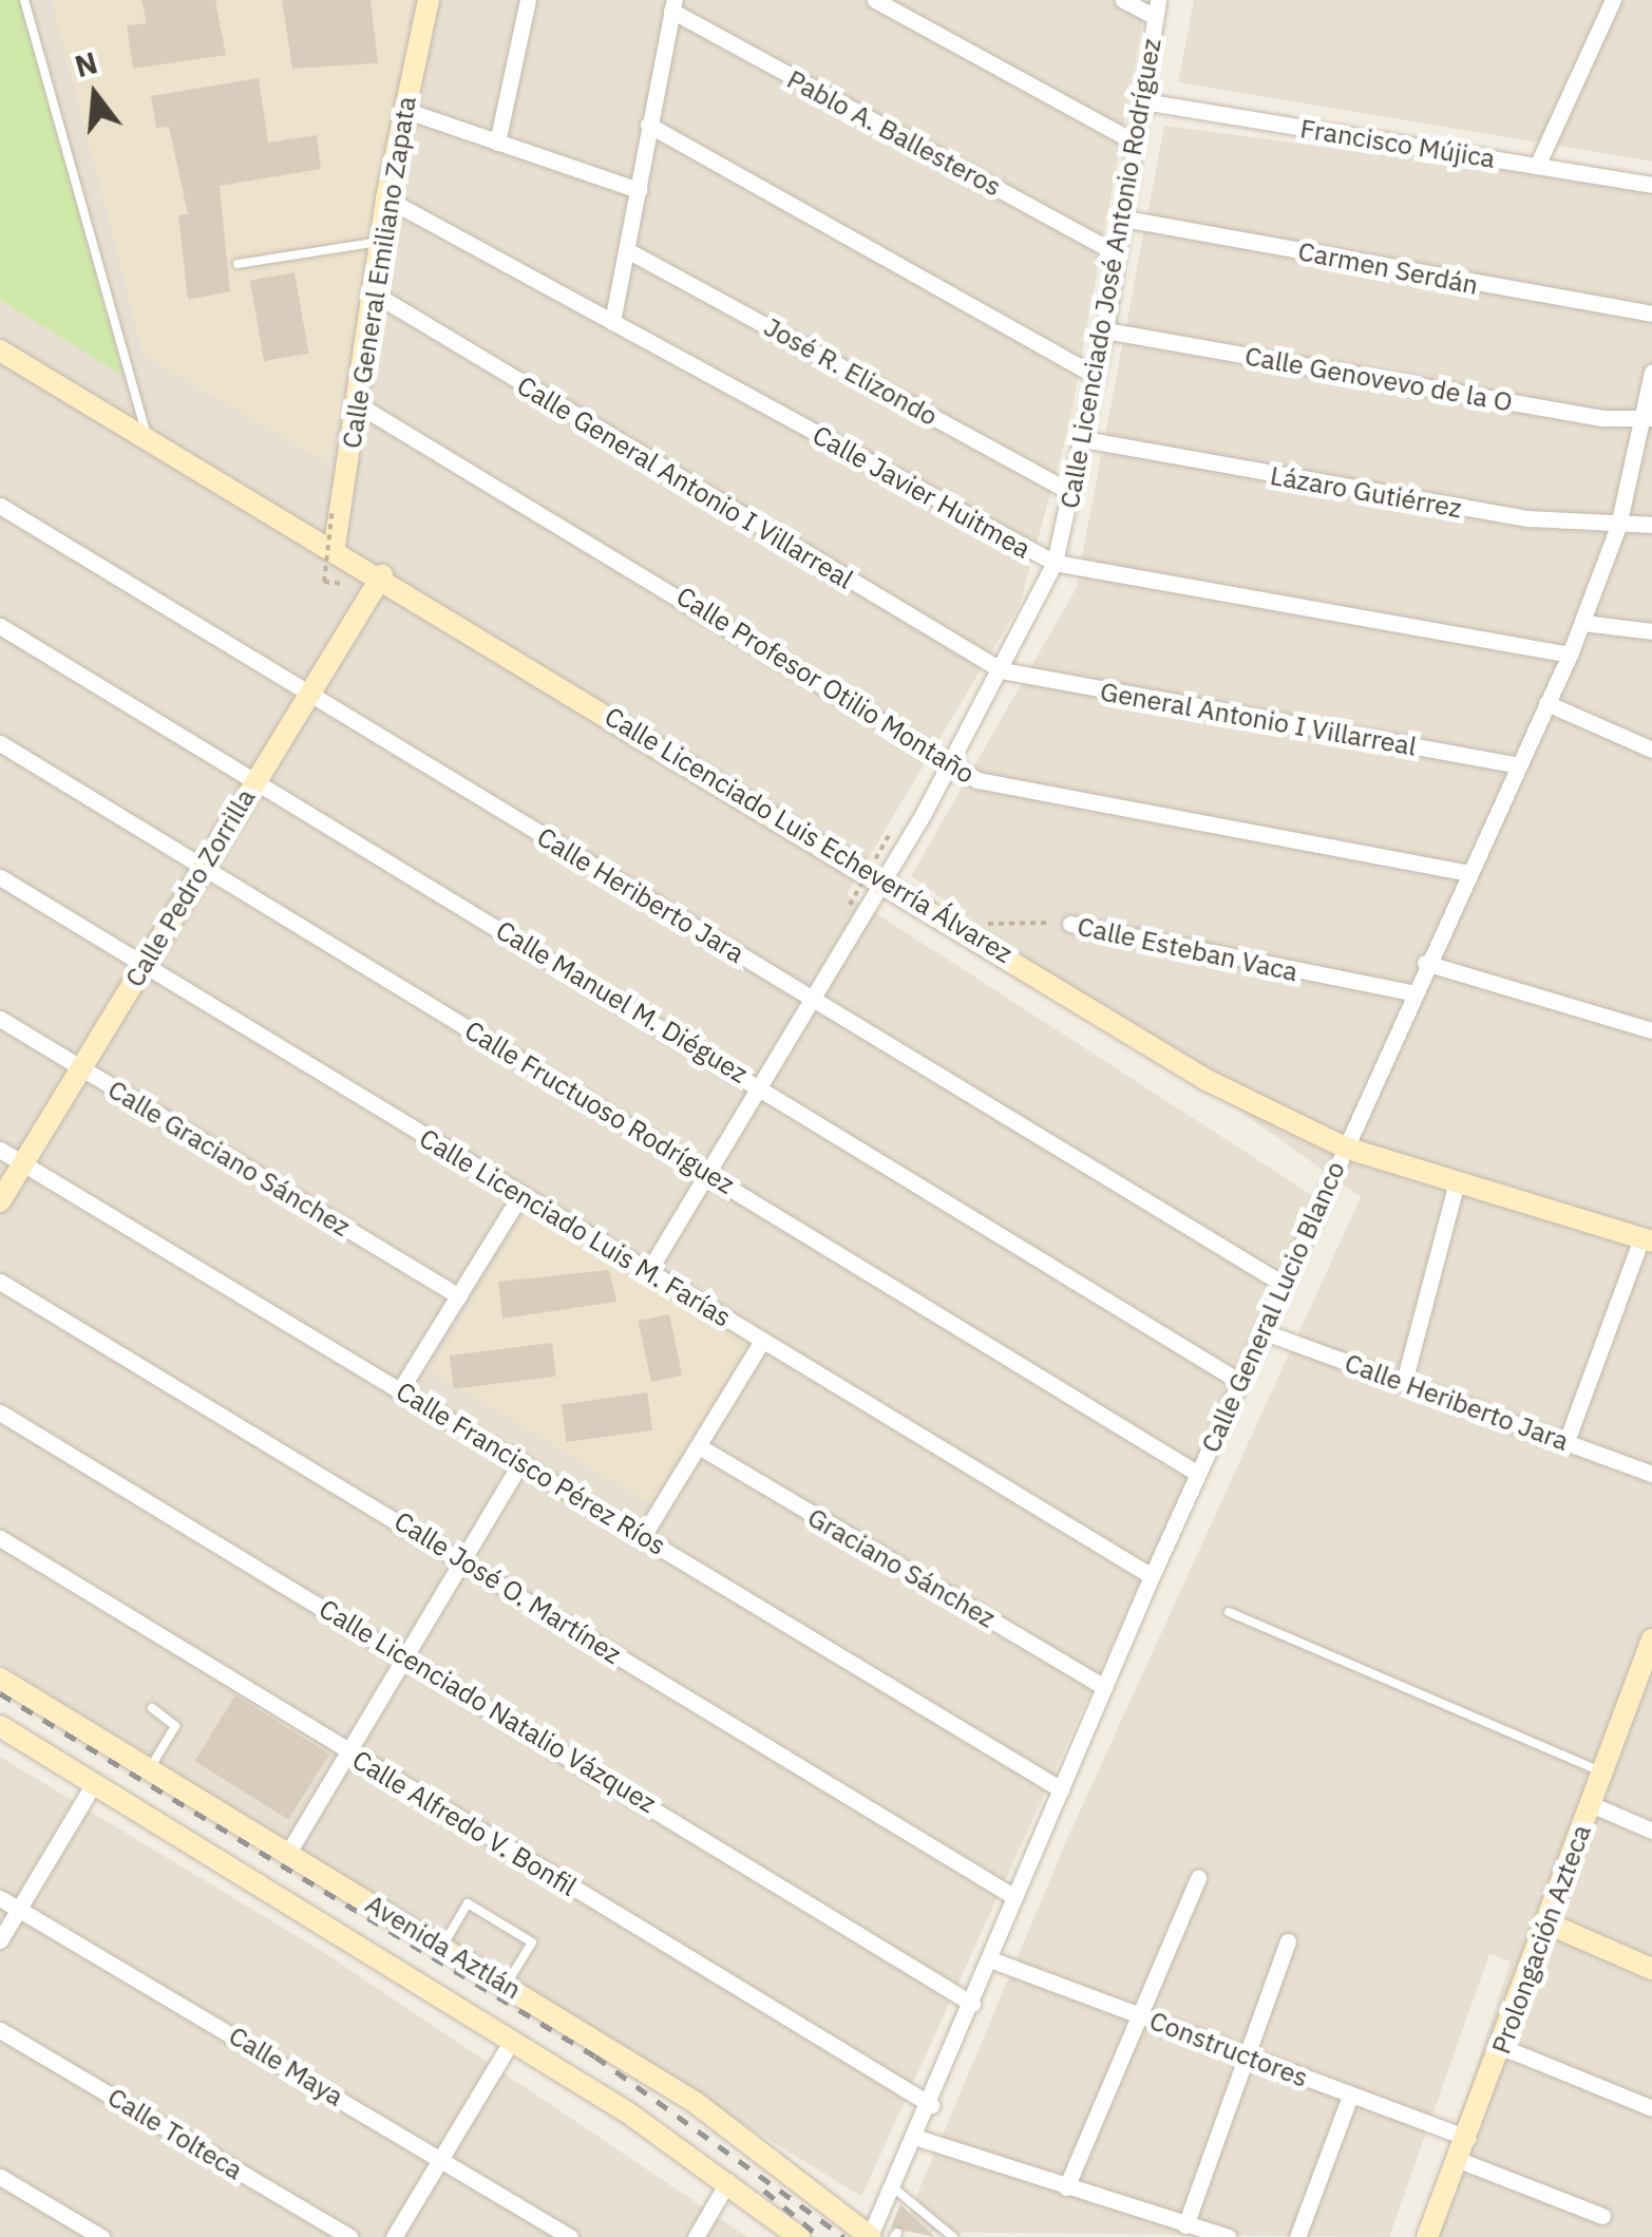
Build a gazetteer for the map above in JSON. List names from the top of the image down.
{
  "streets": {
    "street": [
      "Pablo A. Ballesteros",
      "Francisco Mújica",
      "Carmen Serdán",
      "Calle General Emiliano Zapata",
      "Calle Licenciado José Antonio Rodríguez",
      "José R. Elizondo",
      "Calle Genovevo de la O",
      "Calle General Antonio I Villarreal",
      "Calle Javier Huitmea",
      "Lázaro Gutiérrez",
      "Calle Profesor Otilio Montaño",
      "General Antonio I Villarreal",
      "Calle Licenciado Luis Echeverría Álvarez",
      "Calle Pedro Zorrilla",
      "Calle Heriberto Jara",
      "Calle Esteban Vaca",
      "Calle Manuel M. Diéguez",
      "Calle Fructuoso Rodríguez",
      "Calle Graciano Sánchez",
      "Calle Licenciado Luis M. Farías",
      "Calle General Lucio Blanco",
      "Calle Francisco Pérez Ríos",
      "Graciano Sánchez",
      "Calle José O. Martínez",
      "Calle Licenciado Natalio Vázquez",
      "Calle Alfredo V. Bonfil",
      "Prolongación Azteca",
      "Avenida Aztlán",
      "Constructores",
      "Calle Maya",
      "Calle Tolteca"
    ]
  },
  "crossings": [
    ["Pablo A. Ballesteros", "Calle Licenciado José Antonio Rodríguez"],
    ["Francisco Mújica", "Calle Licenciado José Antonio Rodríguez"],
    ["Carmen Serdán", "Calle Licenciado José Antonio Rodríguez"],
    ["Calle General Emiliano Zapata", "Calle General Antonio I Villarreal"],
    ["Calle General Emiliano Zapata", "Calle Javier Huitmea"],
    ["Calle General Emiliano Zapata", "Calle Profesor Otilio Montaño"],
    ["Calle General Emiliano Zapata", "Calle Licenciado Luis Echeverría Álvarez"],
    ["Calle Licenciado José Antonio Rodríguez", "José R. Elizondo"],
    ["Calle Licenciado José Antonio Rodríguez", "Calle Genovevo de la O"],
    ["Calle Licenciado José Antonio Rodríguez", "Calle General Antonio I Villarreal"],
    ["Calle Licenciado José Antonio Rodríguez", "Calle Javier Huitmea"],
    ["Calle Licenciado José Antonio Rodríguez", "Lázaro Gutiérrez"],
    ["Calle Licenciado José Antonio Rodríguez", "Calle Profesor Otilio Montaño"],
    ["Calle Licenciado José Antonio Rodríguez", "General Antonio I Villarreal"],
    ["Calle Licenciado José Antonio Rodríguez", "Calle Licenciado Luis Echeverría Álvarez"],
    ["Calle Licenciado José Antonio Rodríguez", "Calle Heriberto Jara"],
    ["Calle Licenciado José Antonio Rodríguez", "Calle Manuel M. Diéguez"],
    ["Calle Licenciado José Antonio Rodríguez", "Calle Fructuoso Rodríguez"],
    ["Calle Licenciado José Antonio Rodríguez", "Calle Licenciado Luis M. Farías"],
    ["Calle Genovevo de la O", "Calle General Lucio Blanco"],
    ["Calle General Antonio I Villarreal", "General Antonio I Villarreal"],
    ["Calle Javier Huitmea", "Calle General Lucio Blanco"],
    ["Lázaro Gutiérrez", "Calle General Lucio Blanco"],
    ["Calle Profesor Otilio Montaño", "Calle General Lucio Blanco"],
    ["General Antonio I Villarreal", "Calle General Lucio Blanco"],
    ["Calle Licenciado Luis Echeverría Álvarez", "Calle Pedro Zorrilla"],
    ["Calle Licenciado Luis Echeverría Álvarez", "Calle Esteban Vaca"],
    ["Calle Licenciado Luis Echeverría Álvarez", "Calle General Lucio Blanco"],
    ["Calle Pedro Zorrilla", "Calle Heriberto Jara"],
    ["Calle Pedro Zorrilla", "Calle Manuel M. Diéguez"],
    ["Calle Pedro Zorrilla", "Calle Fructuoso Rodríguez"],
    ["Calle Pedro Zorrilla", "Calle Graciano Sánchez"],
    ["Calle Pedro Zorrilla", "Calle Licenciado Luis M. Farías"],
    ["Calle Pedro Zorrilla", "Calle Francisco Pérez Ríos"],
    ["Calle Heriberto Jara", "Calle General Lucio Blanco"],
    ["Calle Esteban Vaca", "Calle General Lucio Blanco"],
    ["Calle Manuel M. Diéguez", "Calle General Lucio Blanco"],
    ["Calle Fructuoso Rodríguez", "Calle General Lucio Blanco"],
    ["Calle Licenciado Luis M. Farías", "Calle General Lucio Blanco"],
    ["Calle General Lucio Blanco", "Calle Francisco Pérez Ríos"],
    ["Calle General Lucio Blanco", "Graciano Sánchez"],
    ["Calle General Lucio Blanco", "Calle José O. Martínez"],
    ["Calle General Lucio Blanco", "Calle Licenciado Natalio Vázquez"],
    ["Calle General Lucio Blanco", "Calle Alfredo V. Bonfil"],
    ["Calle General Lucio Blanco", "Avenida Aztlán"],
    ["Calle General Lucio Blanco", "Constructores"],
    ["Prolongación Azteca", "Constructores"]
  ],
  "north": "top"
}
